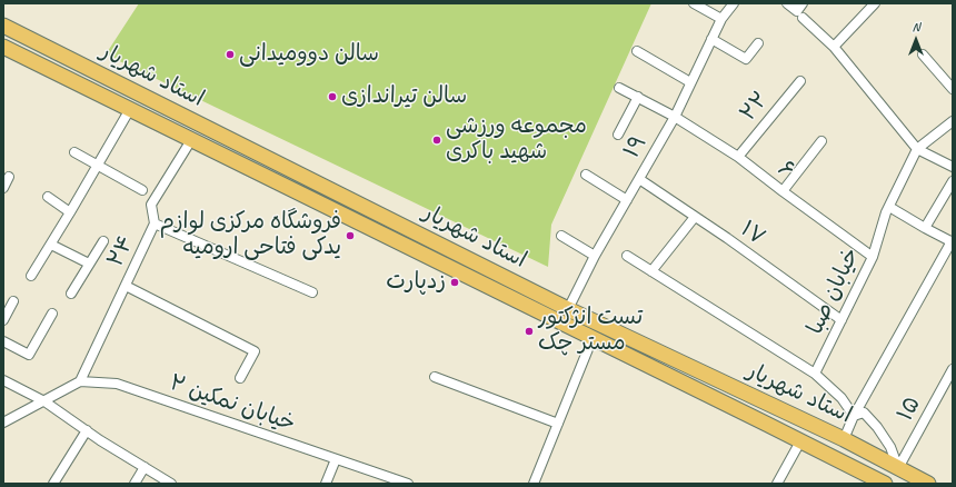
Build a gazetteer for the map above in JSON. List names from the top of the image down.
{
  "streets": {
    "main road": ["استاد شهریار"],
    "street": [
      "۲۲",
      "۱۹",
      "۶",
      "۱۷",
      "۲۴",
      "خیابان صبا",
      "خیابان نمکین ۲",
      "۱۵"
    ]
  },
  "crossings": [
    ["استاد شهریار", "۱۹"],
    ["استاد شهریار", "۲۴"],
    ["استاد شهریار", "۱۵"],
    ["۲۲", "۶"],
    ["۱۹", "۶"],
    ["۱۹", "۱۷"],
    ["۶", "خیابان صبا"],
    ["۱۷", "خیابان صبا"],
    ["۲۴", "خیابان نمکین ۲"]
  ],
  "places": [
    "سالن دوومیدانی",
    "سالن تیراندازی",
    "مجموعه ورزشی شهید باکری",
    "فروشگاه مرکزی لوازم یدکی فتاحی ارومیه",
    "زدپارت",
    "تست انژکتور مستر چک"
  ],
  "north": "top"
}
